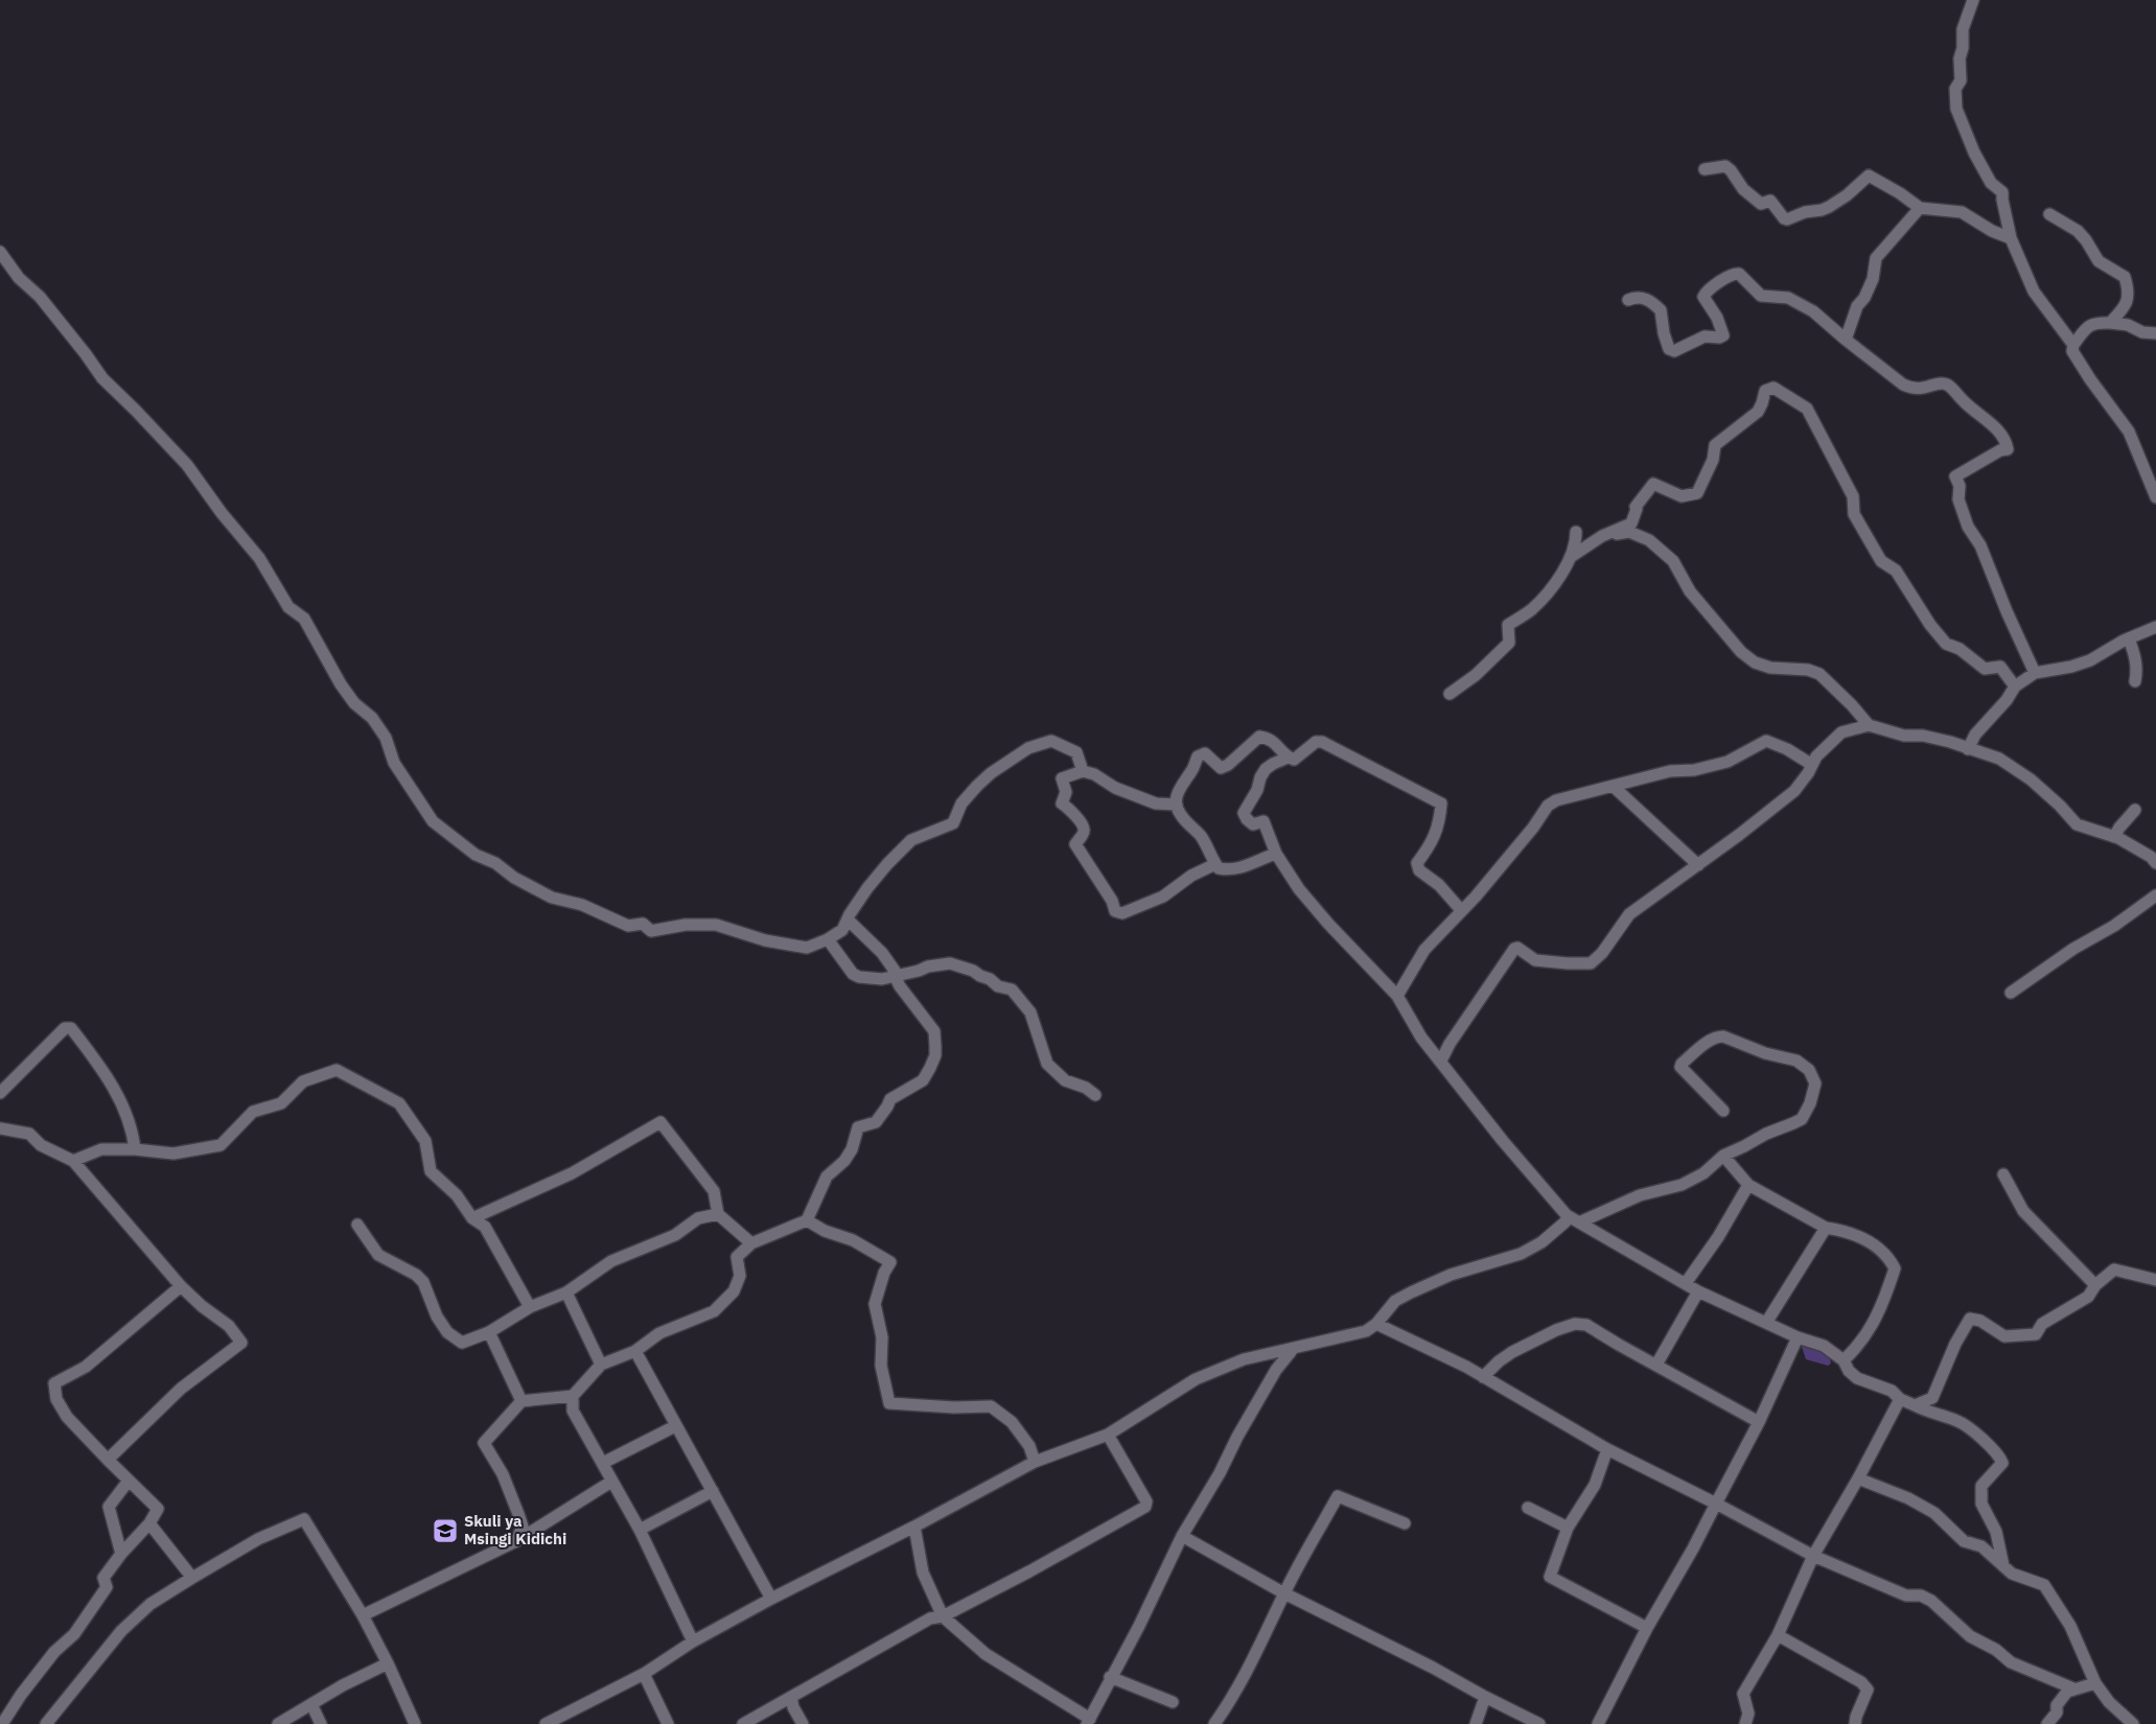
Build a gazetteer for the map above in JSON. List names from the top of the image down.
{
  "places": {
    "school or university": ["Skuli ya Msingi Kidichi"]
  }
}
